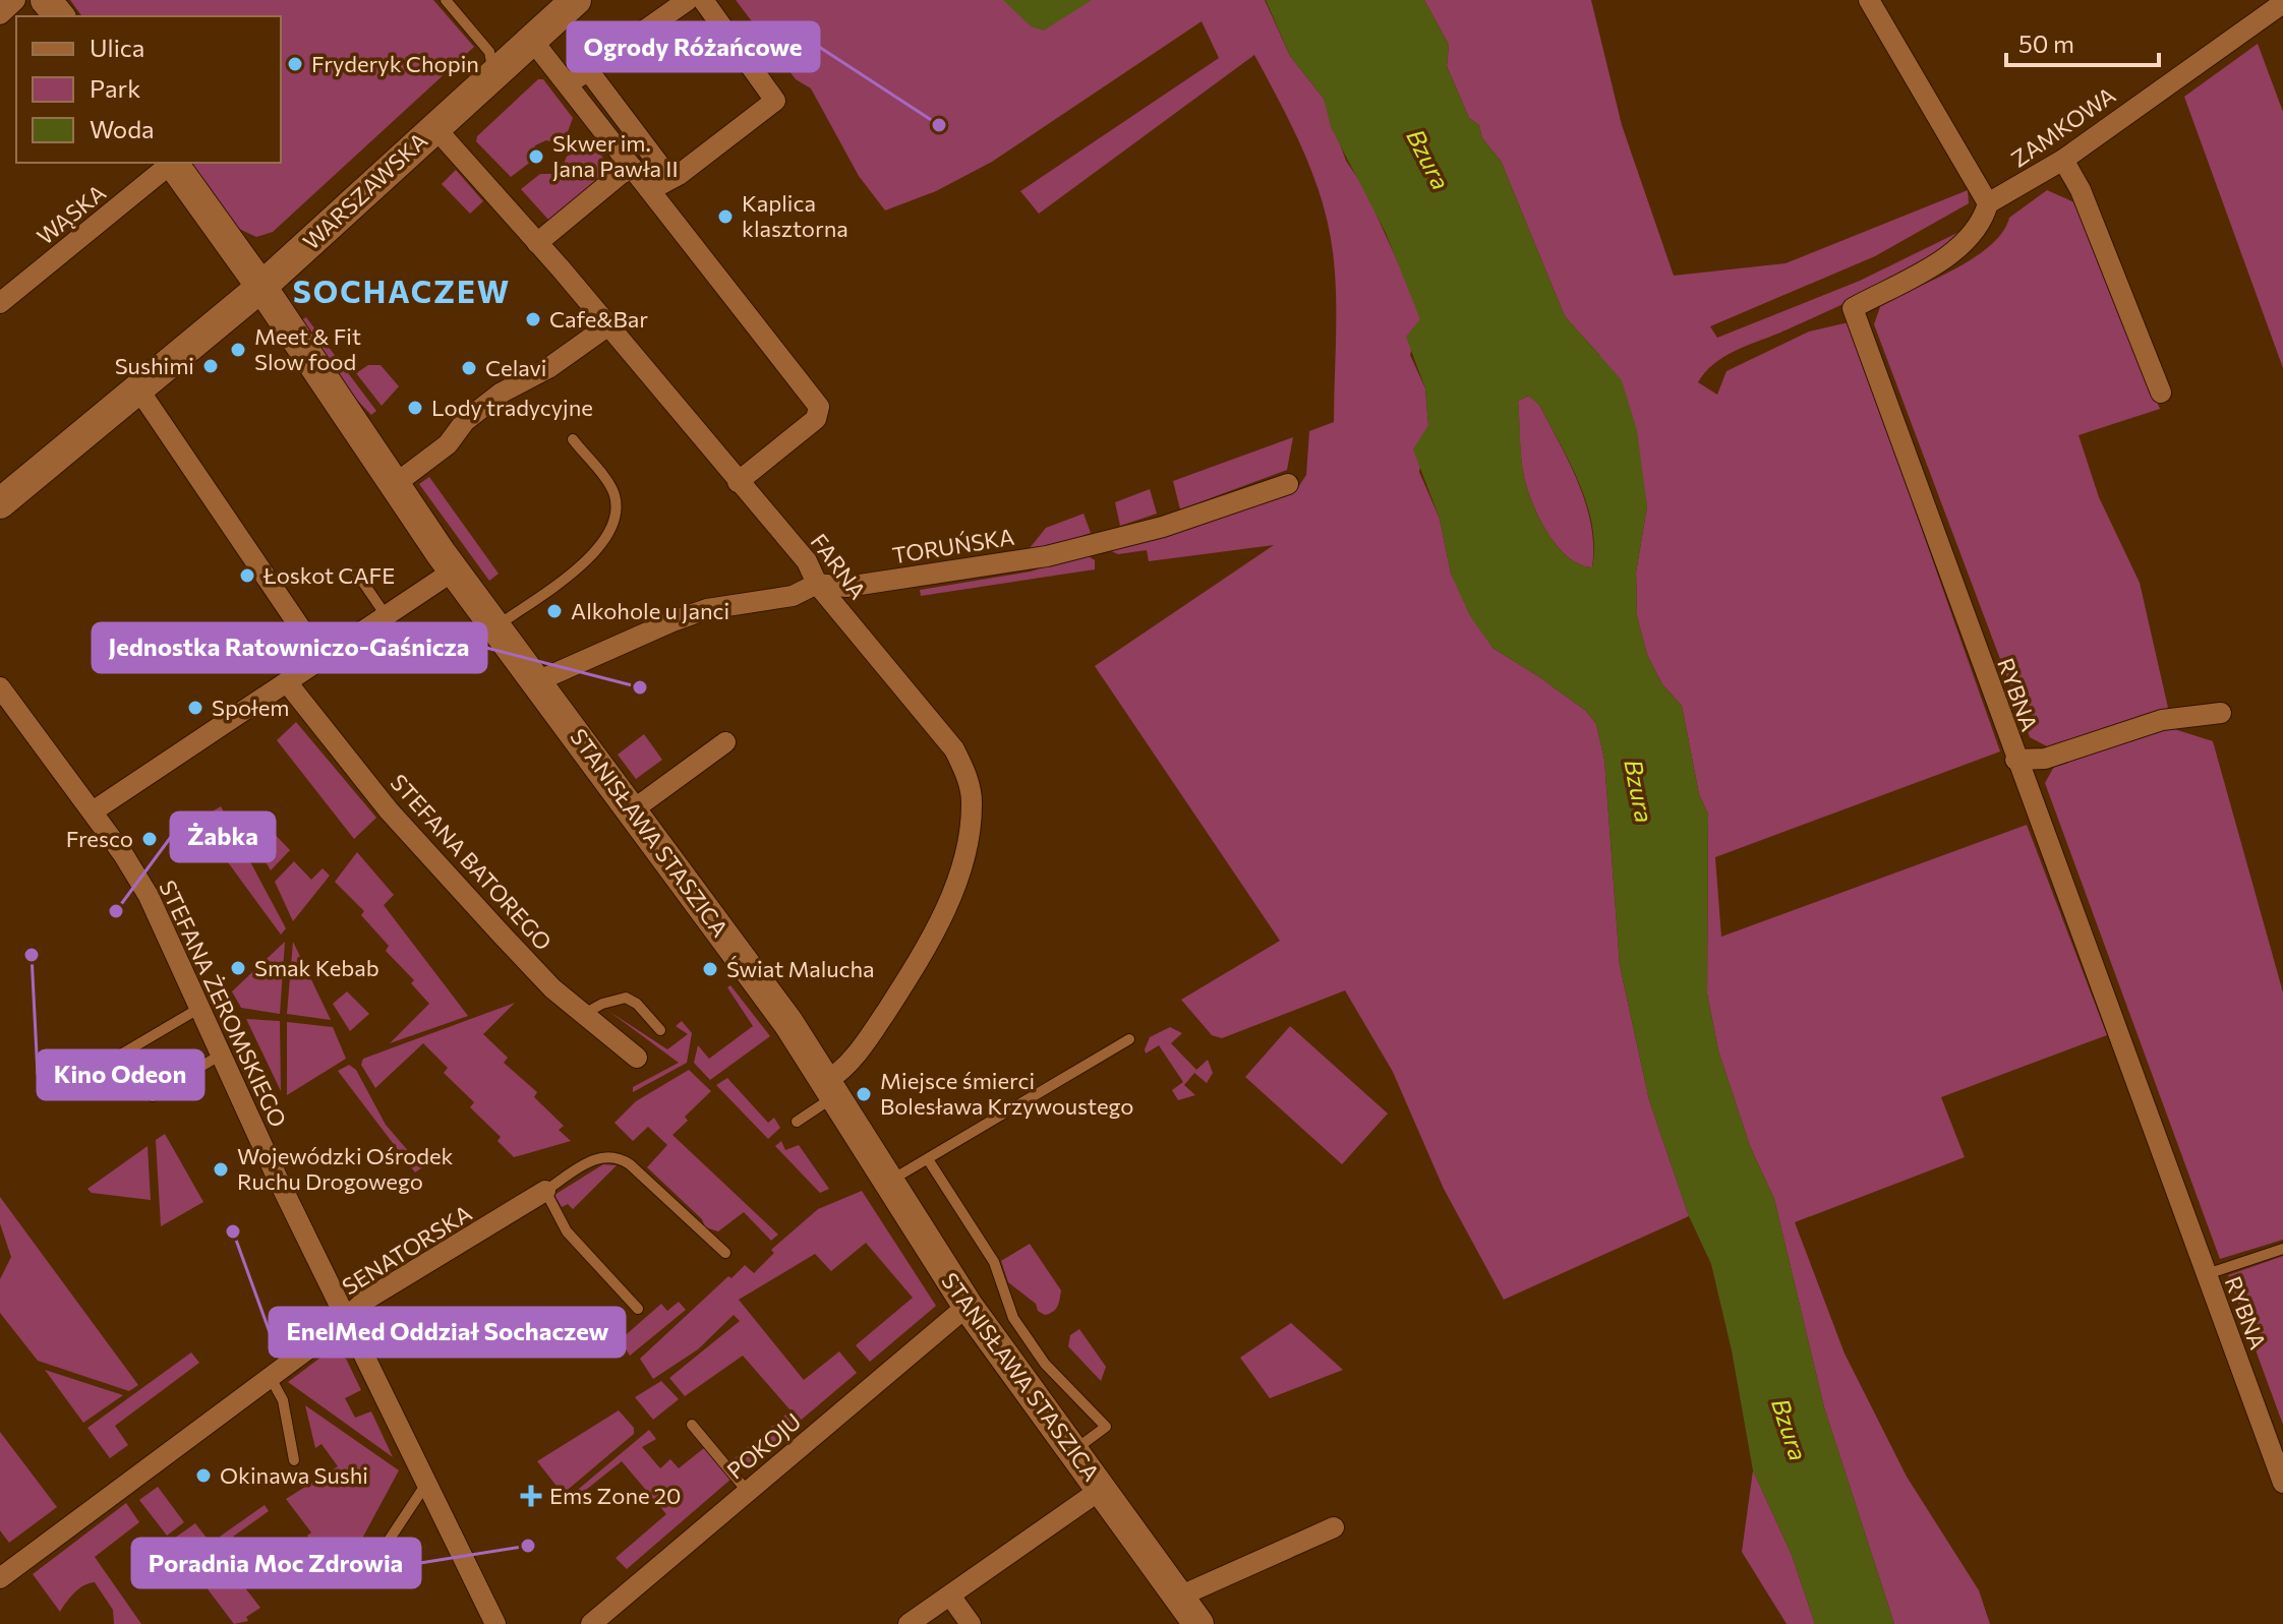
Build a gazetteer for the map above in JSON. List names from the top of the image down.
{
  "streets": {
    "street": [
      "ZAMKOWA",
      "WARSZAWSKA",
      "WĄSKA",
      "TORUŃSKA",
      "FARNA",
      "RYBNA",
      "STANISŁAWA STASZICA",
      "STEFANA BATOREGO",
      "STEFANA ŻEROMSKIEGO",
      "SENATORSKA",
      "POKOJU"
    ]
  },
  "crossings": [
    ["ZAMKOWA", "RYBNA"],
    ["WARSZAWSKA", "FARNA"],
    ["WARSZAWSKA", "STANISŁAWA STASZICA"],
    ["TORUŃSKA", "FARNA"],
    ["TORUŃSKA", "STANISŁAWA STASZICA"],
    ["FARNA", "STANISŁAWA STASZICA"],
    ["STANISŁAWA STASZICA", "POKOJU"],
    ["STEFANA ŻEROMSKIEGO", "SENATORSKA"]
  ],
  "districts": ["SOCHACZEW"],
  "water": ["Bzura"],
  "places": {
    "other": [
      "Fryderyk Chopin",
      "Ogrody Różańcowe",
      "Skwer im. Jana Pawła II",
      "Kaplica klasztorna",
      "Cafe&Bar",
      "Meet & Fit Slow food",
      "Sushimi",
      "Celavi",
      "Lody tradycyjne",
      "Łoskot CAFE",
      "Alkohole u Janci",
      "Jednostka Ratowniczo-Gaśnicza",
      "Społem",
      "Fresco",
      "Żabka",
      "Kino Odeon",
      "Smak Kebab",
      "Świat Malucha",
      "Miejsce śmierci Bolesława Krzywoustego",
      "Wojewódzki Ośrodek Ruchu Drogowego",
      "EnelMed Oddział Sochaczew",
      "Okinawa Sushi",
      "Poradnia Moc Zdrowia"
    ],
    "health": ["Ems Zone 20"]
  },
  "legend": ["Ulica", "Park", "Woda"],
  "scale_bar": "50 m"
}
